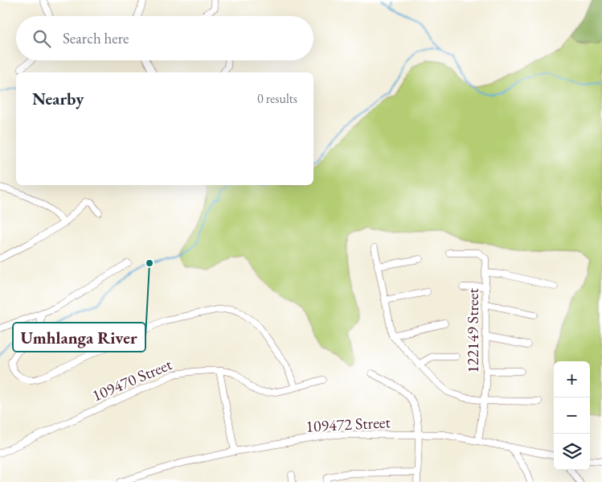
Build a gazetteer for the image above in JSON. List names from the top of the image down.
{
  "streets": {
    "street": ["122149 Street", "109470 Street", "109472 Street"]
  },
  "crossings": [
    ["122149 Street", "109472 Street"]
  ],
  "places": ["Umhlanga River"],
  "page": {
    "search": "Search here",
    "heading": ["Nearby", "0 results"],
    "map_buttons": ["+", "−"]
  }
}
